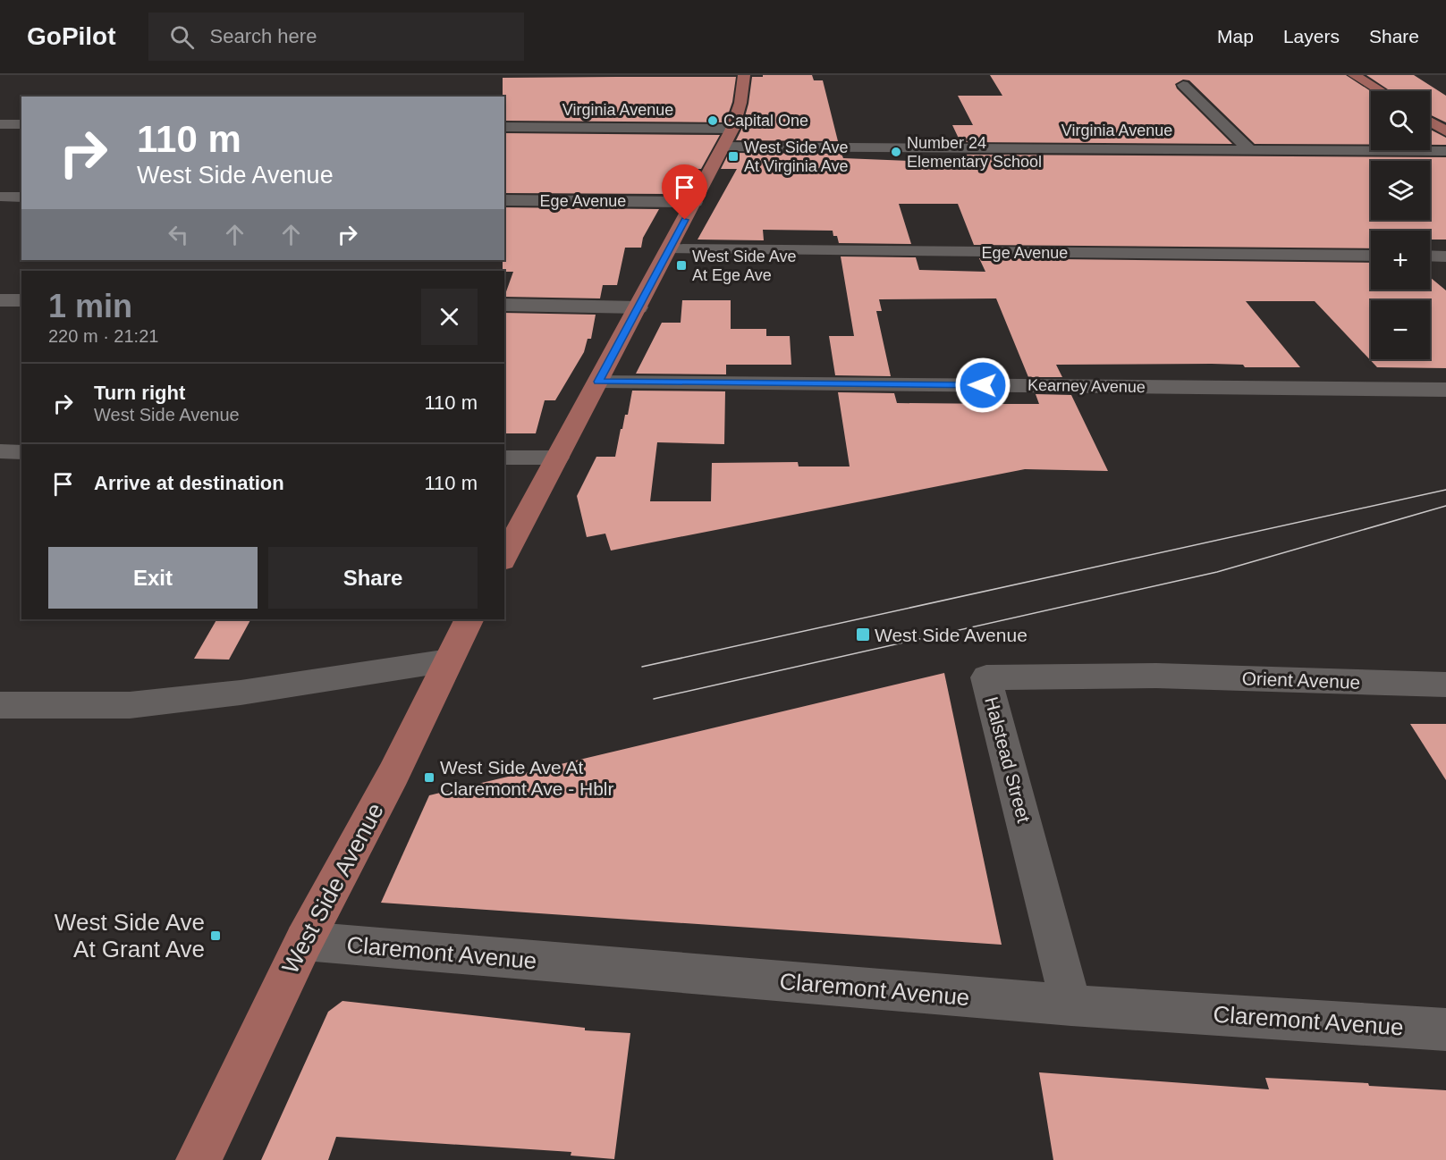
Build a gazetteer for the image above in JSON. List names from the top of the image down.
{
  "streets": {
    "main road": ["West Side Avenue"],
    "street": [
      "Virginia Avenue",
      "Ege Avenue",
      "Kearney Avenue",
      "Orient Avenue",
      "Halstead Street",
      "Claremont Avenue"
    ]
  },
  "crossings": [
    ["Orient Avenue", "Halstead Street"],
    ["Halstead Street", "Claremont Avenue"],
    ["West Side Avenue", "Claremont Avenue"]
  ],
  "places": {
    "other": ["Capital One", "Number 24 Elementary School"],
    "transit": [
      "West Side Ave At Virginia Ave",
      "West Side Ave At Ege Ave",
      "West Side Avenue",
      "West Side Ave At Claremont Ave - Hblr",
      "West Side Ave At Grant Ave"
    ]
  },
  "page": {
    "header": "GoPilot",
    "search": "Search here",
    "nav": ["Map", "Layers", "Share"],
    "map_buttons": ["+", "−"],
    "turn": ["110 m", "West Side Avenue"],
    "heading": ["1 min", "220 m · 21:21"],
    "list": [
      {
        "name": "Turn right",
        "note": "West Side Avenue",
        "value": "110 m"
      },
      {
        "name": "Arrive at destination",
        "value": "110 m"
      }
    ],
    "buttons": ["Exit", "Share"]
  }
}
